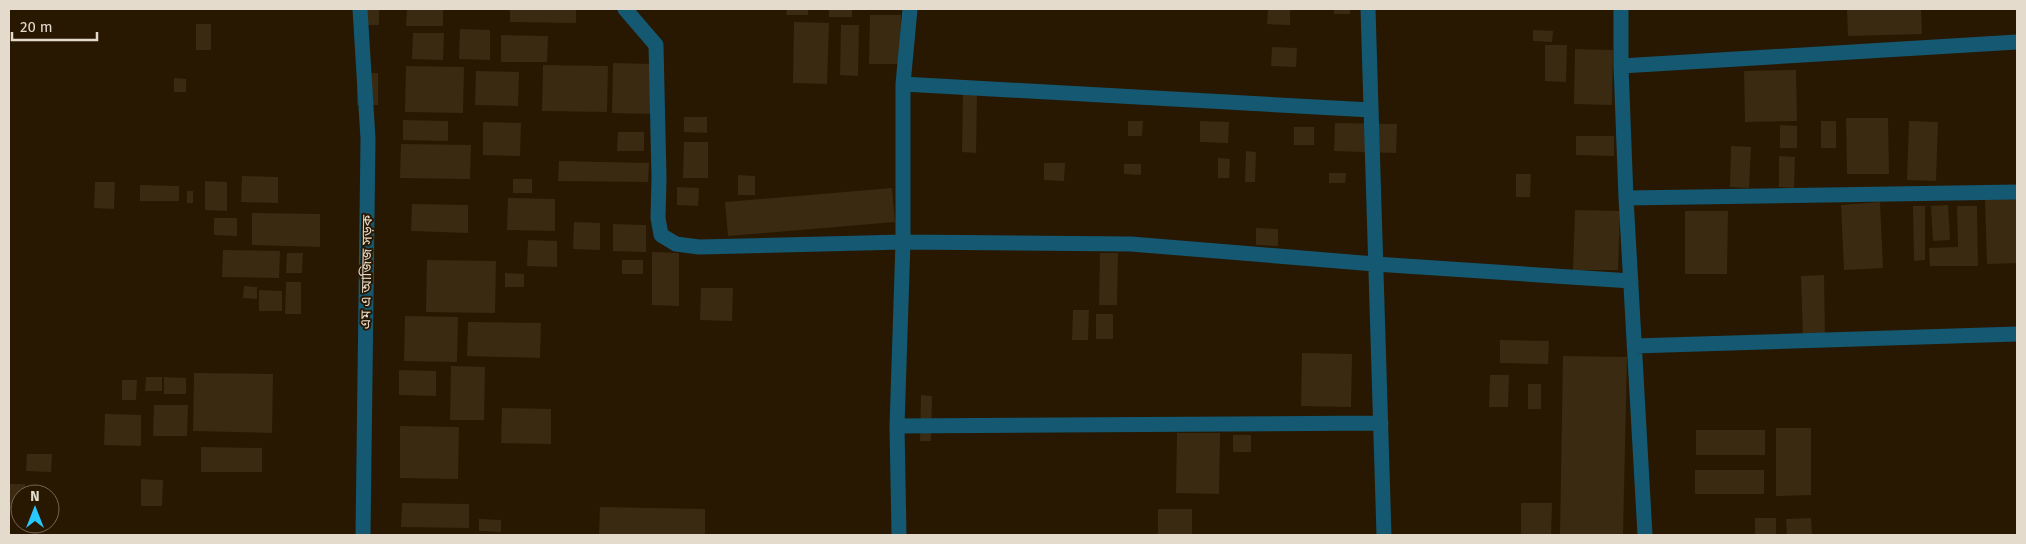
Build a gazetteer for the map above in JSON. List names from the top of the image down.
{
  "streets": {
    "street": ["এম এ আজিজ সড়ক"]
  },
  "scale_bar": "20 m",
  "north": "top"
}
